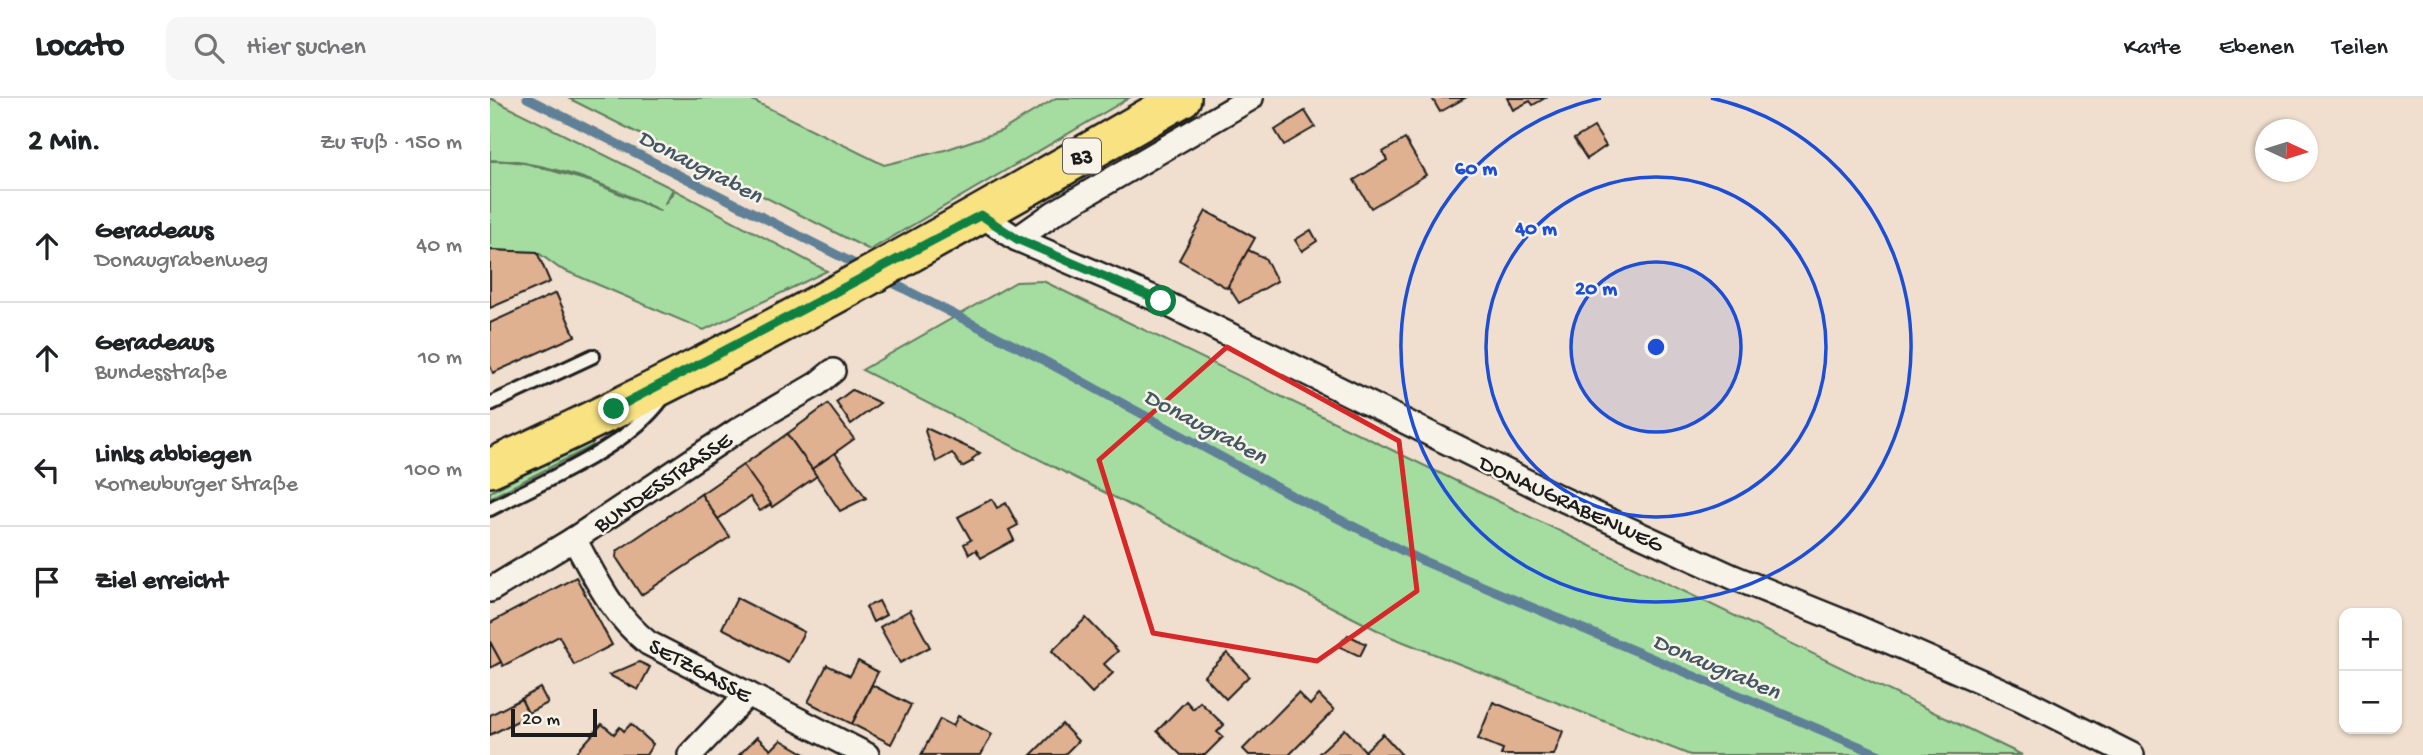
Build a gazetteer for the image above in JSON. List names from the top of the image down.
{
  "streets": {
    "main road": ["B3"],
    "street": ["BUNDESSTRASSE", "DONAUGRABENWEG", "SETZGASSE"]
  },
  "crossings": [
    ["BUNDESSTRASSE", "SETZGASSE"]
  ],
  "water": ["Donaugraben"],
  "scale_bar": "20 m",
  "north": "right",
  "page": {
    "header": "Locato",
    "search": "Hier suchen",
    "nav": ["Karte", "Ebenen", "Teilen"],
    "heading": ["2 Min.", "Zu Fuß · 150 m"],
    "list": [
      ["Geradeaus", "Donaugrabenweg", "40 m"],
      ["Geradeaus", "Bundesstraße", "10 m"],
      ["Links abbiegen", "Korneuburger Straße", "100 m"],
      "Ziel erreicht"
    ],
    "map_buttons": ["+", "−"],
    "scale": "20 m"
  },
  "rings": ["60 m", "40 m", "20 m"]
}
